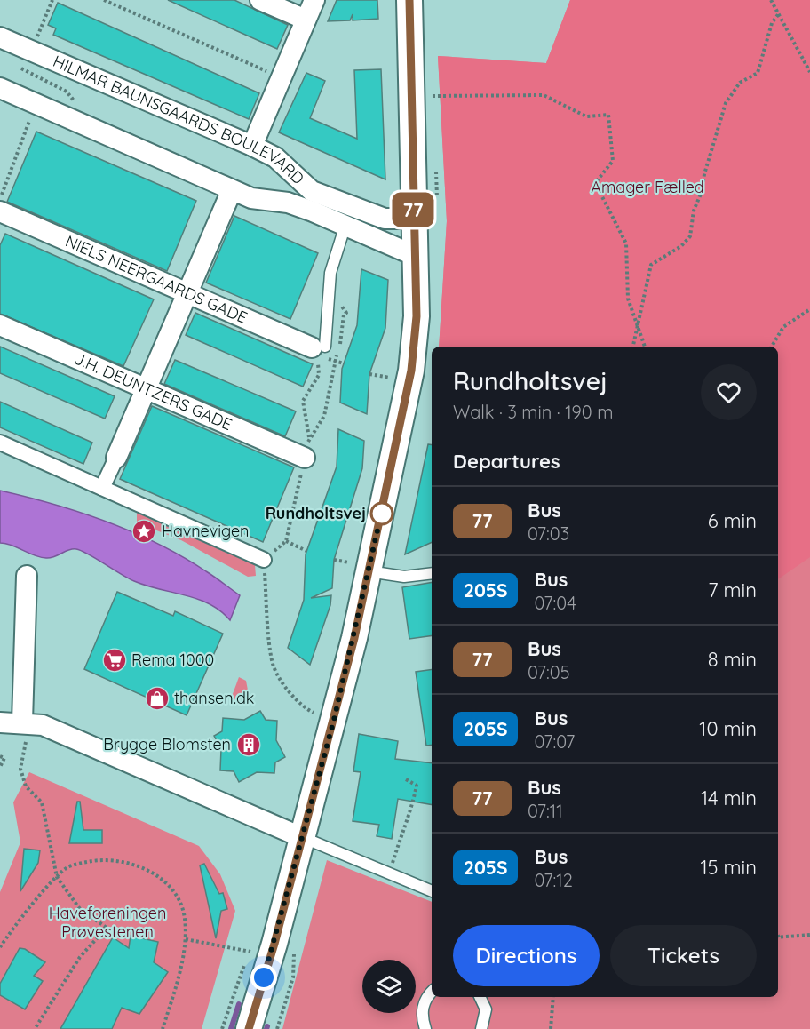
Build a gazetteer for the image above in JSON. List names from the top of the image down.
{
  "streets": {
    "street": ["HILMAR BAUNSGAARDS BOULEVARD", "NIELS NEERGAARDS GADE", "J.H. DEUNTZERS GADE"]
  },
  "parks": ["Amager Fælled", "Haveforeningen Prøvestenen"],
  "places": {
    "other": ["Rundholtsvej"],
    "place": ["Havnevigen"],
    "supermarket": ["Rema 1000"],
    "shop": ["thansen.dk"],
    "building": ["Brygge Blomsten"]
  },
  "lines": ["bus line 77"],
  "page": {
    "on_map": "77",
    "heading": [
      ["Rundholtsvej", "Walk · 3 min · 190 m"],
      "Departures"
    ],
    "list": [
      {
        "mark": "77",
        "name": "Bus",
        "note": "07:03",
        "value": "6 min"
      },
      {
        "mark": "205S",
        "name": "Bus",
        "note": "07:04",
        "value": "7 min"
      },
      {
        "mark": "77",
        "name": "Bus",
        "note": "07:05",
        "value": "8 min"
      },
      {
        "mark": "205S",
        "name": "Bus",
        "note": "07:07",
        "value": "10 min"
      },
      {
        "mark": "77",
        "name": "Bus",
        "note": "07:11",
        "value": "14 min"
      },
      {
        "mark": "205S",
        "name": "Bus",
        "note": "07:12",
        "value": "15 min"
      }
    ],
    "buttons": ["Directions", "Tickets"]
  }
}
